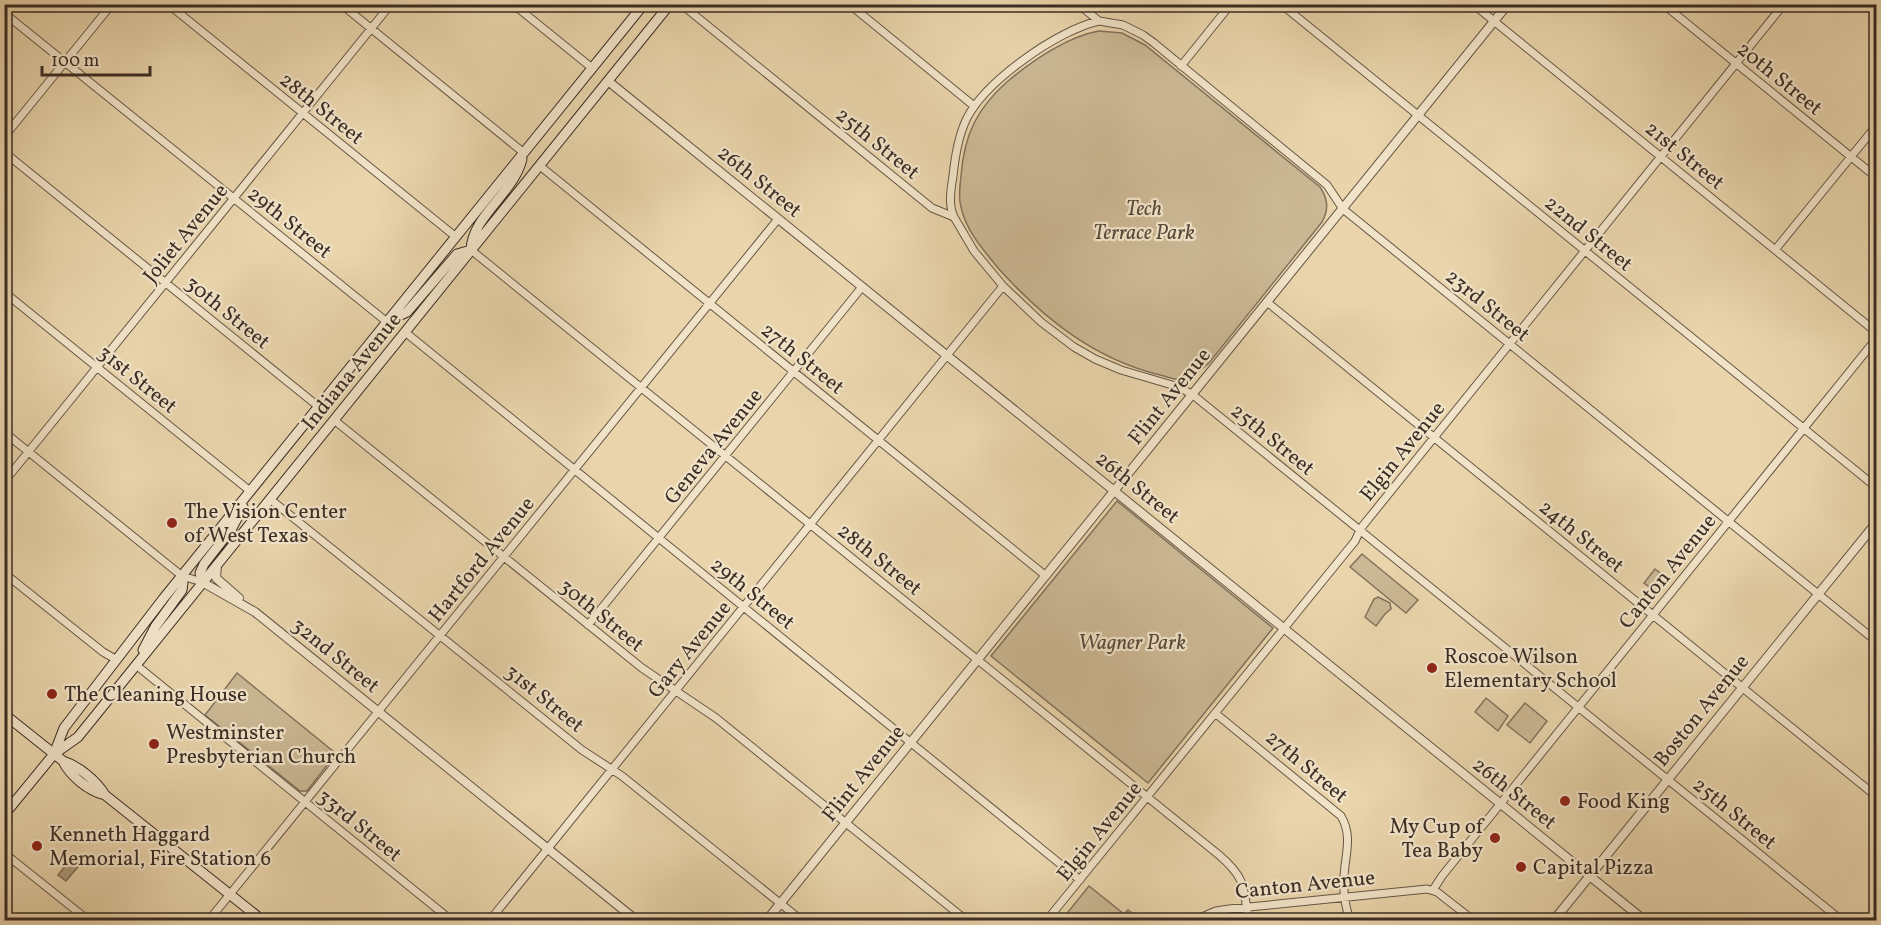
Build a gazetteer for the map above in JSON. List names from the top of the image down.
{
  "streets": {
    "main road": ["Indiana Avenue"],
    "street": [
      "20th Street",
      "28th Street",
      "25th Street",
      "21st Street",
      "26th Street",
      "29th Street",
      "Joliet Avenue",
      "22nd Street",
      "23rd Street",
      "30th Street",
      "27th Street",
      "31st Street",
      "Flint Avenue",
      "Geneva Avenue",
      "Elgin Avenue",
      "24th Street",
      "Hartford Avenue",
      "Canton Avenue",
      "Gary Avenue",
      "32nd Street",
      "Boston Avenue",
      "33rd Street"
    ]
  },
  "crossings": [
    ["20th Street", "Elgin Avenue"],
    ["28th Street", "Joliet Avenue"],
    ["28th Street", "Indiana Avenue"],
    ["28th Street", "Flint Avenue"],
    ["28th Street", "Geneva Avenue"],
    ["28th Street", "Elgin Avenue"],
    ["28th Street", "Hartford Avenue"],
    ["28th Street", "Canton Avenue"],
    ["28th Street", "Gary Avenue"],
    ["25th Street", "Flint Avenue"],
    ["25th Street", "Elgin Avenue"],
    ["25th Street", "Canton Avenue"],
    ["25th Street", "Gary Avenue"],
    ["25th Street", "Boston Avenue"],
    ["21st Street", "Flint Avenue"],
    ["21st Street", "Elgin Avenue"],
    ["26th Street", "Indiana Avenue"],
    ["26th Street", "Flint Avenue"],
    ["26th Street", "Geneva Avenue"],
    ["26th Street", "Elgin Avenue"],
    ["26th Street", "Hartford Avenue"],
    ["26th Street", "Canton Avenue"],
    ["26th Street", "Gary Avenue"],
    ["26th Street", "Boston Avenue"],
    ["29th Street", "Joliet Avenue"],
    ["29th Street", "Indiana Avenue"],
    ["29th Street", "Flint Avenue"],
    ["29th Street", "Geneva Avenue"],
    ["29th Street", "Elgin Avenue"],
    ["29th Street", "Hartford Avenue"],
    ["29th Street", "Gary Avenue"],
    ["Joliet Avenue", "30th Street"],
    ["Joliet Avenue", "31st Street"],
    ["Joliet Avenue", "32nd Street"],
    ["22nd Street", "Flint Avenue"],
    ["22nd Street", "Elgin Avenue"],
    ["22nd Street", "Canton Avenue"],
    ["23rd Street", "Flint Avenue"],
    ["23rd Street", "Elgin Avenue"],
    ["23rd Street", "Canton Avenue"],
    ["23rd Street", "Boston Avenue"],
    ["30th Street", "Indiana Avenue"],
    ["30th Street", "Flint Avenue"],
    ["30th Street", "Geneva Avenue"],
    ["30th Street", "Hartford Avenue"],
    ["30th Street", "Gary Avenue"],
    ["27th Street", "Indiana Avenue"],
    ["27th Street", "Flint Avenue"],
    ["27th Street", "Geneva Avenue"],
    ["27th Street", "Elgin Avenue"],
    ["27th Street", "Hartford Avenue"],
    ["27th Street", "Canton Avenue"],
    ["27th Street", "Gary Avenue"],
    ["Indiana Avenue", "31st Street"],
    ["Indiana Avenue", "32nd Street"],
    ["Indiana Avenue", "33rd Street"],
    ["31st Street", "Flint Avenue"],
    ["31st Street", "Hartford Avenue"],
    ["31st Street", "Gary Avenue"],
    ["Flint Avenue", "24th Street"],
    ["Elgin Avenue", "24th Street"],
    ["24th Street", "Canton Avenue"],
    ["24th Street", "Boston Avenue"],
    ["Hartford Avenue", "32nd Street"],
    ["Hartford Avenue", "33rd Street"],
    ["Gary Avenue", "32nd Street"]
  ],
  "parks": ["Tech Terrace Park", "Wagner Park"],
  "places": [
    "The Vision Center of West Texas",
    "Roscoe Wilson Elementary School",
    "The Cleaning House",
    "Westminster Presbyterian Church",
    "Food King",
    "My Cup of Tea Baby",
    "Kenneth Haggard Memorial, Fire Station 6",
    "Capital Pizza"
  ],
  "scale_bar": "100 m"
}
